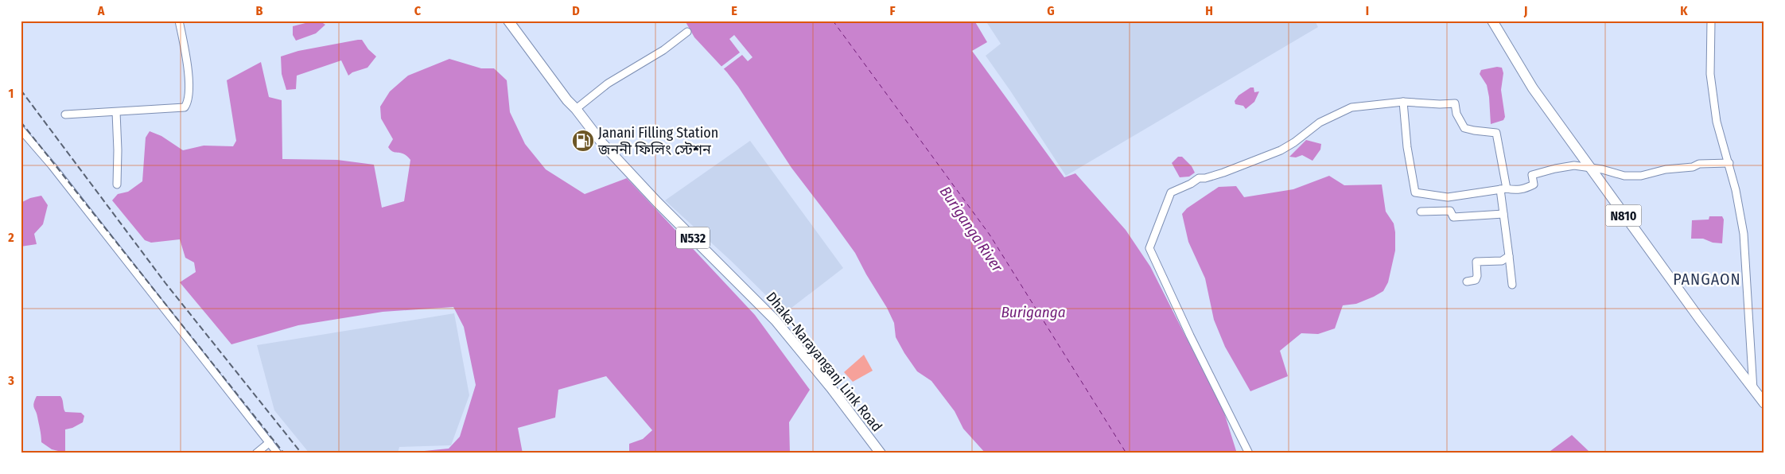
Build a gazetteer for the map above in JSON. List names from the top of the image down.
{
  "streets": {
    "highway": ["N810", "N532", "Dhaka-Narayanganj Link Road"]
  },
  "districts": ["PANGAON"],
  "water": ["Buriganga River", "Buriganga"],
  "places": {
    "fuel station": ["Janani Filling Station জননী ফিলিং স্টেশন"]
  },
  "grid": {
    "columns": [
      "A",
      "B",
      "C",
      "D",
      "E",
      "F",
      "G",
      "H",
      "I",
      "J",
      "K"
    ],
    "rows": ["1", "2", "3"]
  }
}
